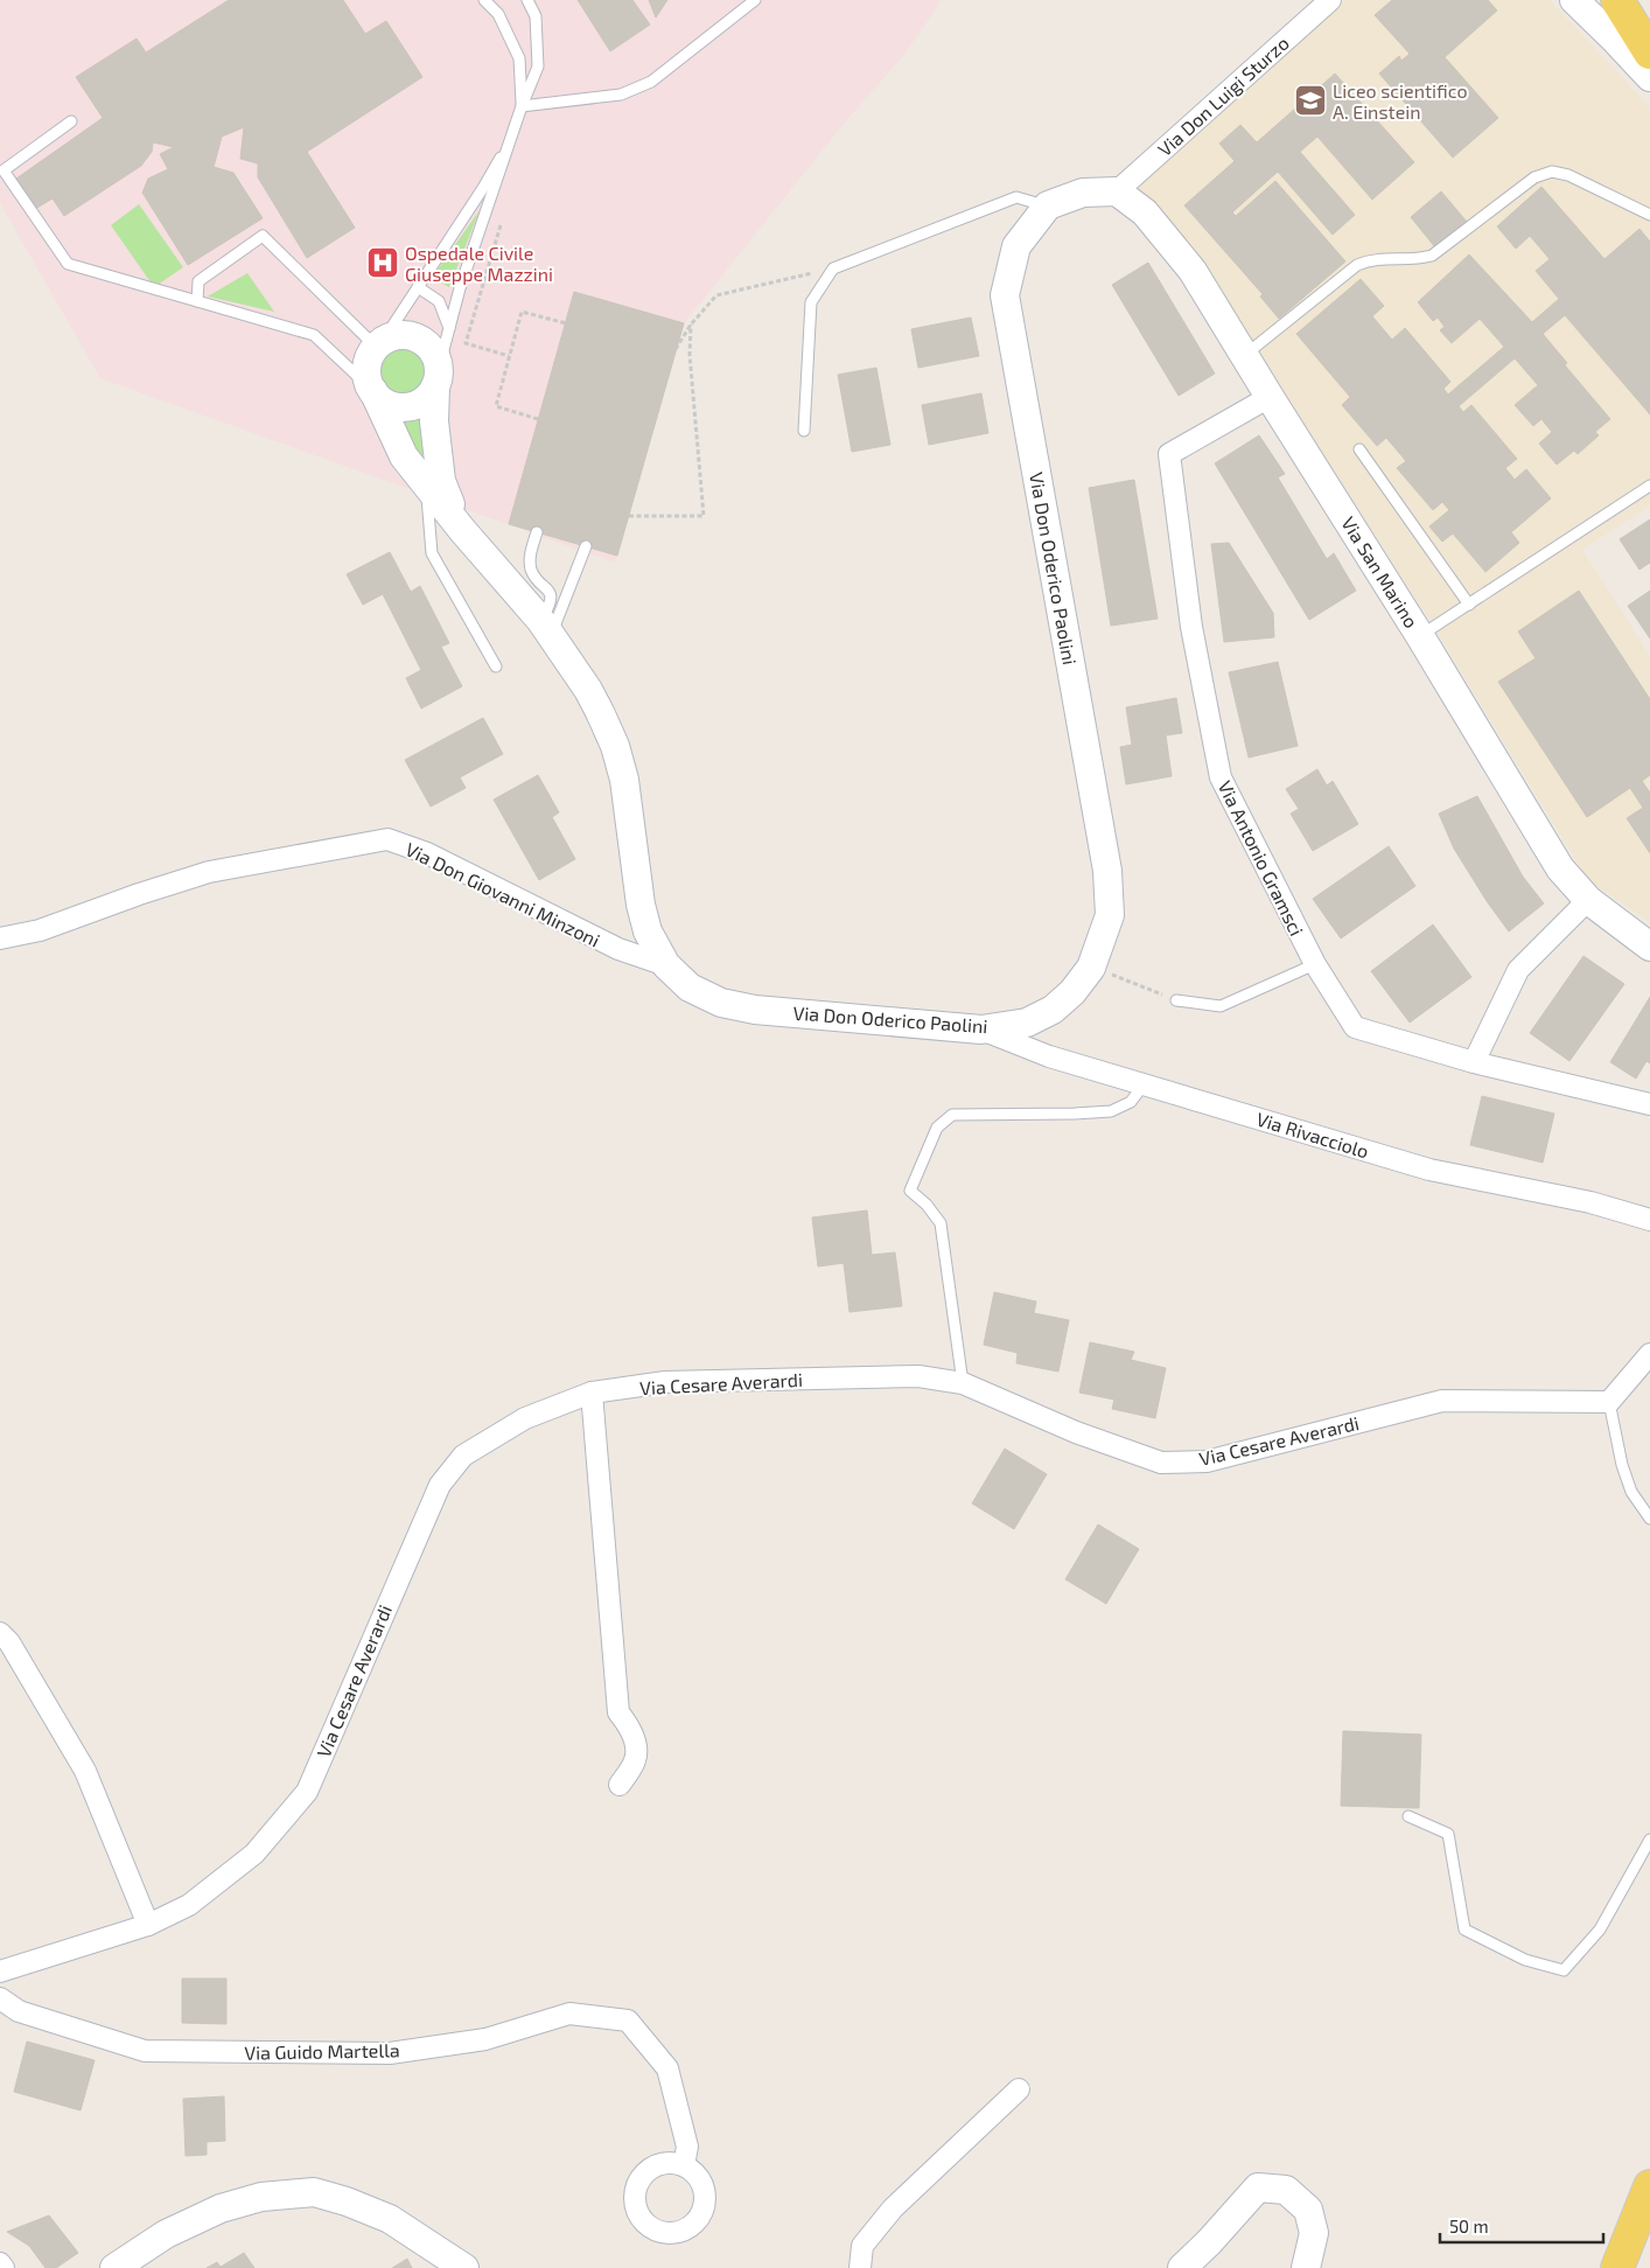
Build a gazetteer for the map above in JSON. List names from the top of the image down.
{
  "streets": {
    "street": [
      "Via Don Luigi Sturzo",
      "Via Don Oderico Paolini",
      "Via San Marino",
      "Via Antonio Gramsci",
      "Via Don Giovanni Minzoni",
      "Via Rivacciolo",
      "Via Cesare Averardi",
      "Via Guido Martella"
    ]
  },
  "crossings": [
    ["Via Don Luigi Sturzo", "Via San Marino"],
    ["Via Don Oderico Paolini", "Via Don Giovanni Minzoni"],
    ["Via Don Oderico Paolini", "Via Rivacciolo"],
    ["Via San Marino", "Via Antonio Gramsci"]
  ],
  "places": {
    "school or university": ["Liceo scientifico A. Einstein"],
    "hospital": ["Ospedale Civile Giuseppe Mazzini"]
  },
  "scale_bar": "50 m"
}
